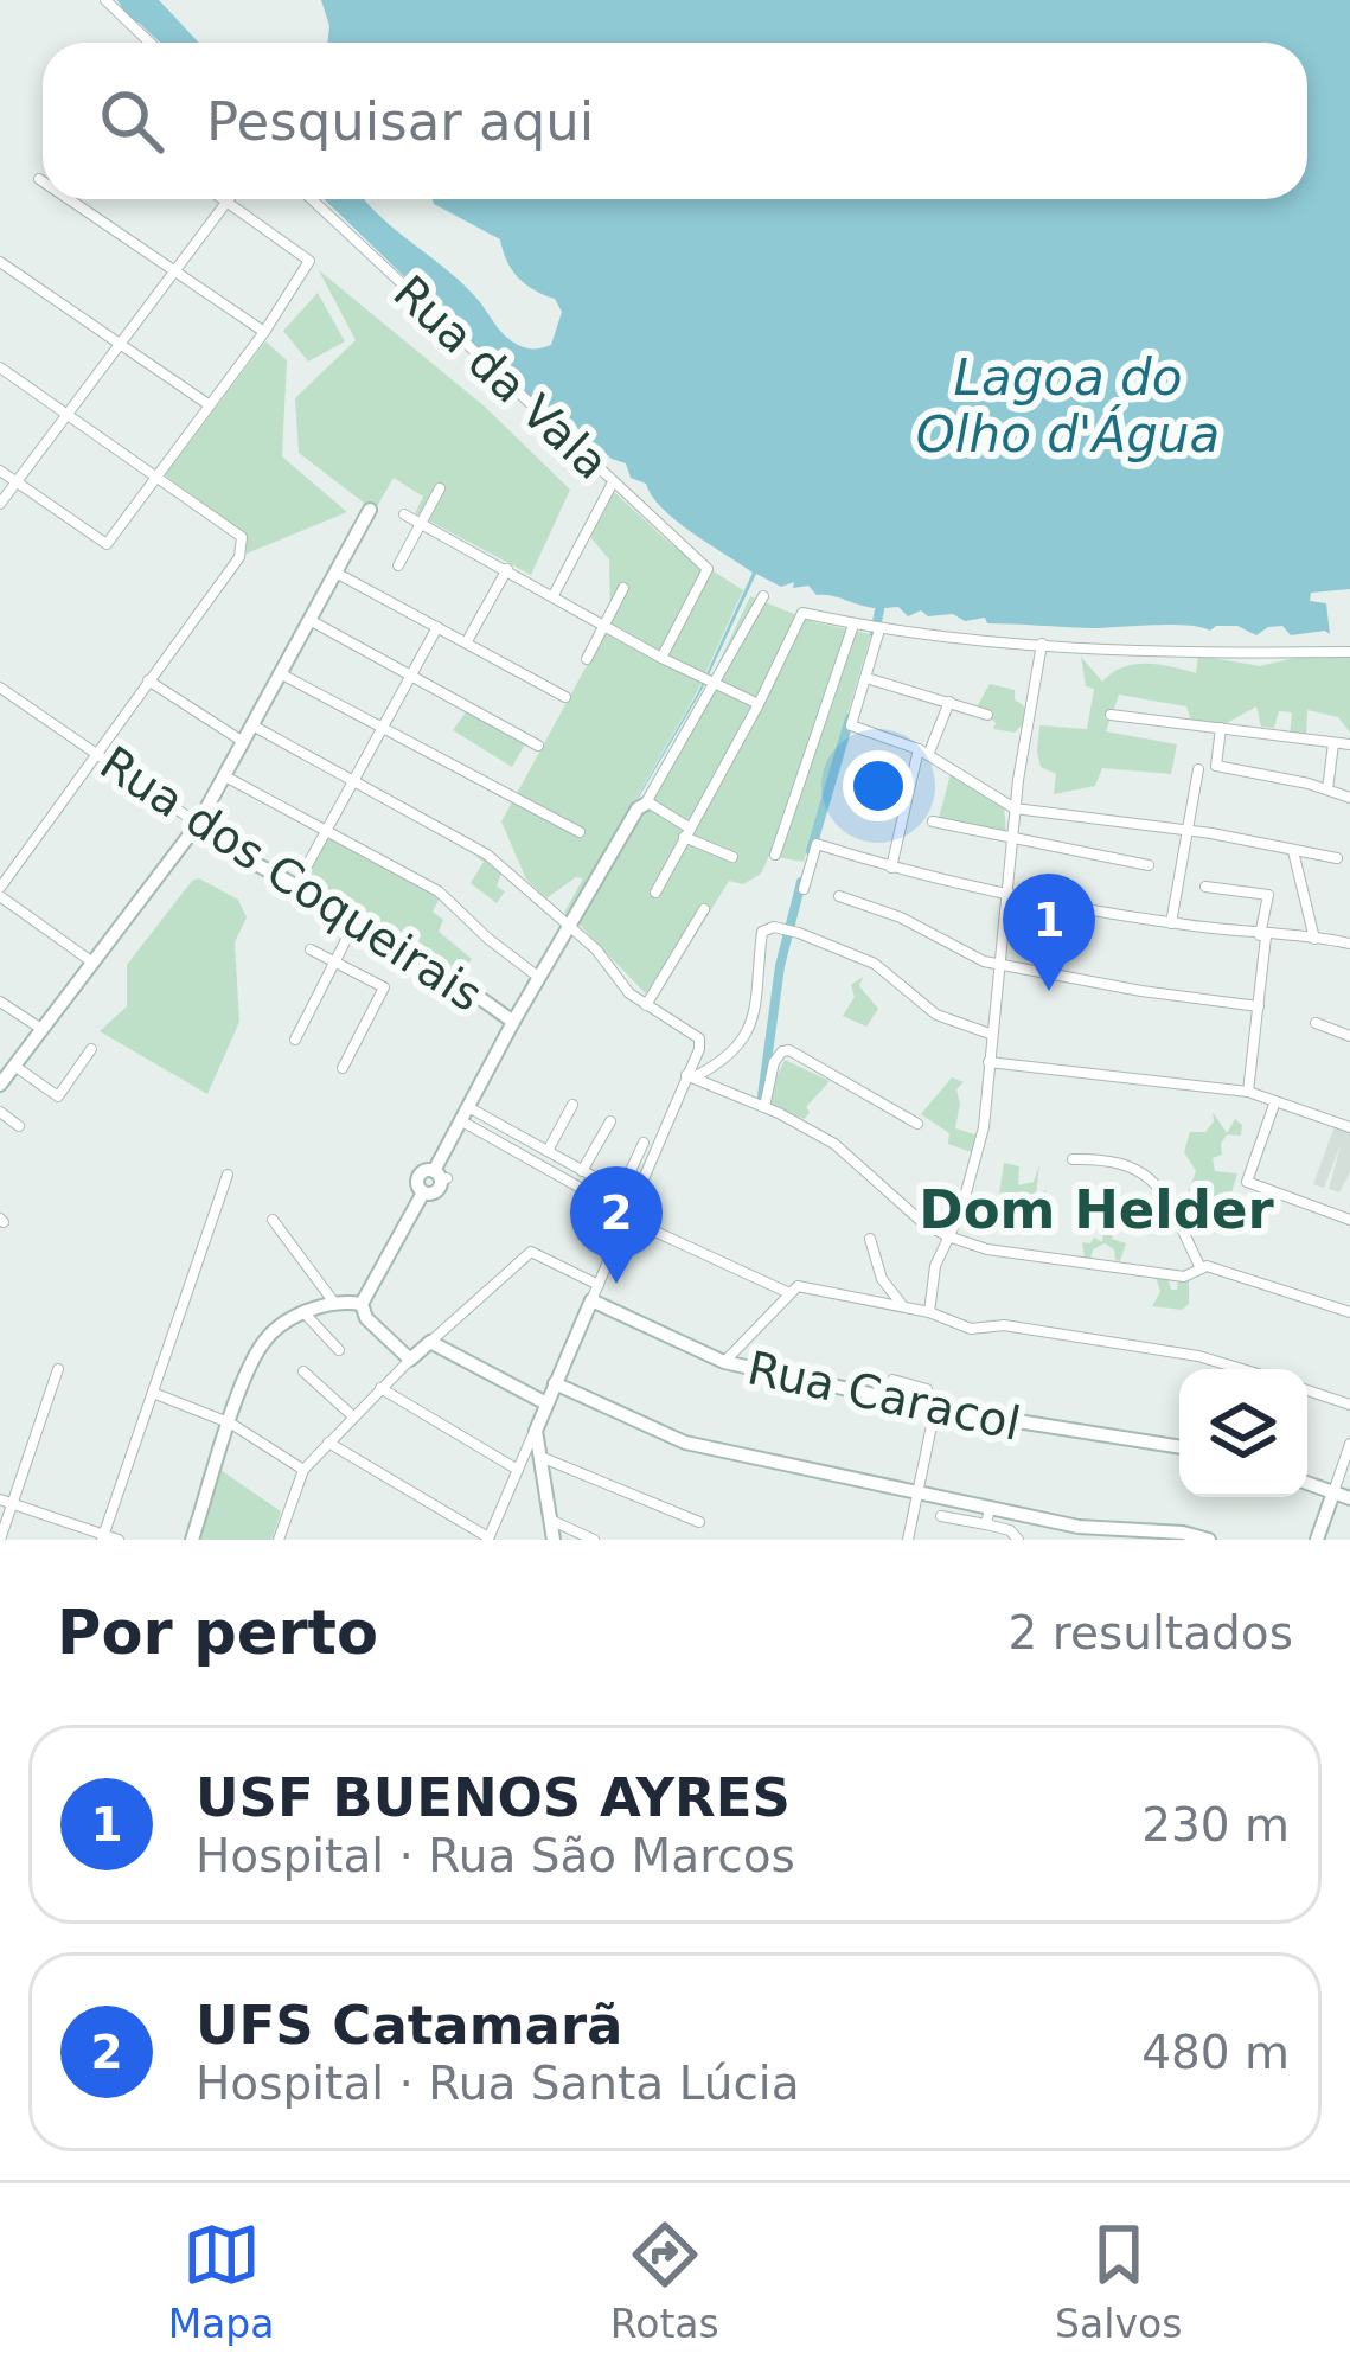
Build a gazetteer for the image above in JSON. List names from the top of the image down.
{
  "streets": {
    "street": ["Rua da Vala", "Rua dos Coqueirais", "Rua Caracol"]
  },
  "districts": ["Dom Helder"],
  "water": ["Lagoa do Olho d'Água"],
  "page": {
    "search": "Pesquisar aqui",
    "pins": ["1", "2"],
    "heading": ["Por perto", "2 resultados"],
    "list": [
      {
        "mark": "1",
        "name": "USF BUENOS AYRES",
        "note": "Hospital · Rua São Marcos",
        "value": "230 m"
      },
      {
        "mark": "2",
        "name": "UFS Catamarã",
        "note": "Hospital · Rua Santa Lúcia",
        "value": "480 m"
      }
    ],
    "nav": ["Mapa", "Rotas", "Salvos"]
  }
}
